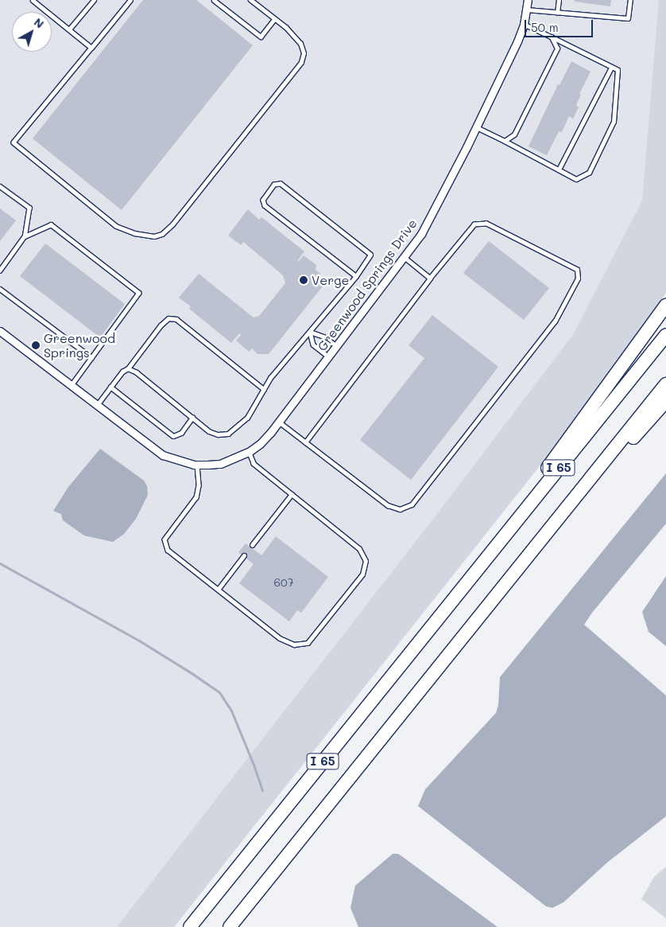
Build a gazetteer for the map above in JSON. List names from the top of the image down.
{
  "streets": {
    "highway": ["I 65"],
    "street": ["Greenwood Springs Drive"]
  },
  "places": ["Verge", "Greenwood Springs"],
  "house_numbers": ["607"],
  "scale_bar": "50 m",
  "north": "top right"
}
